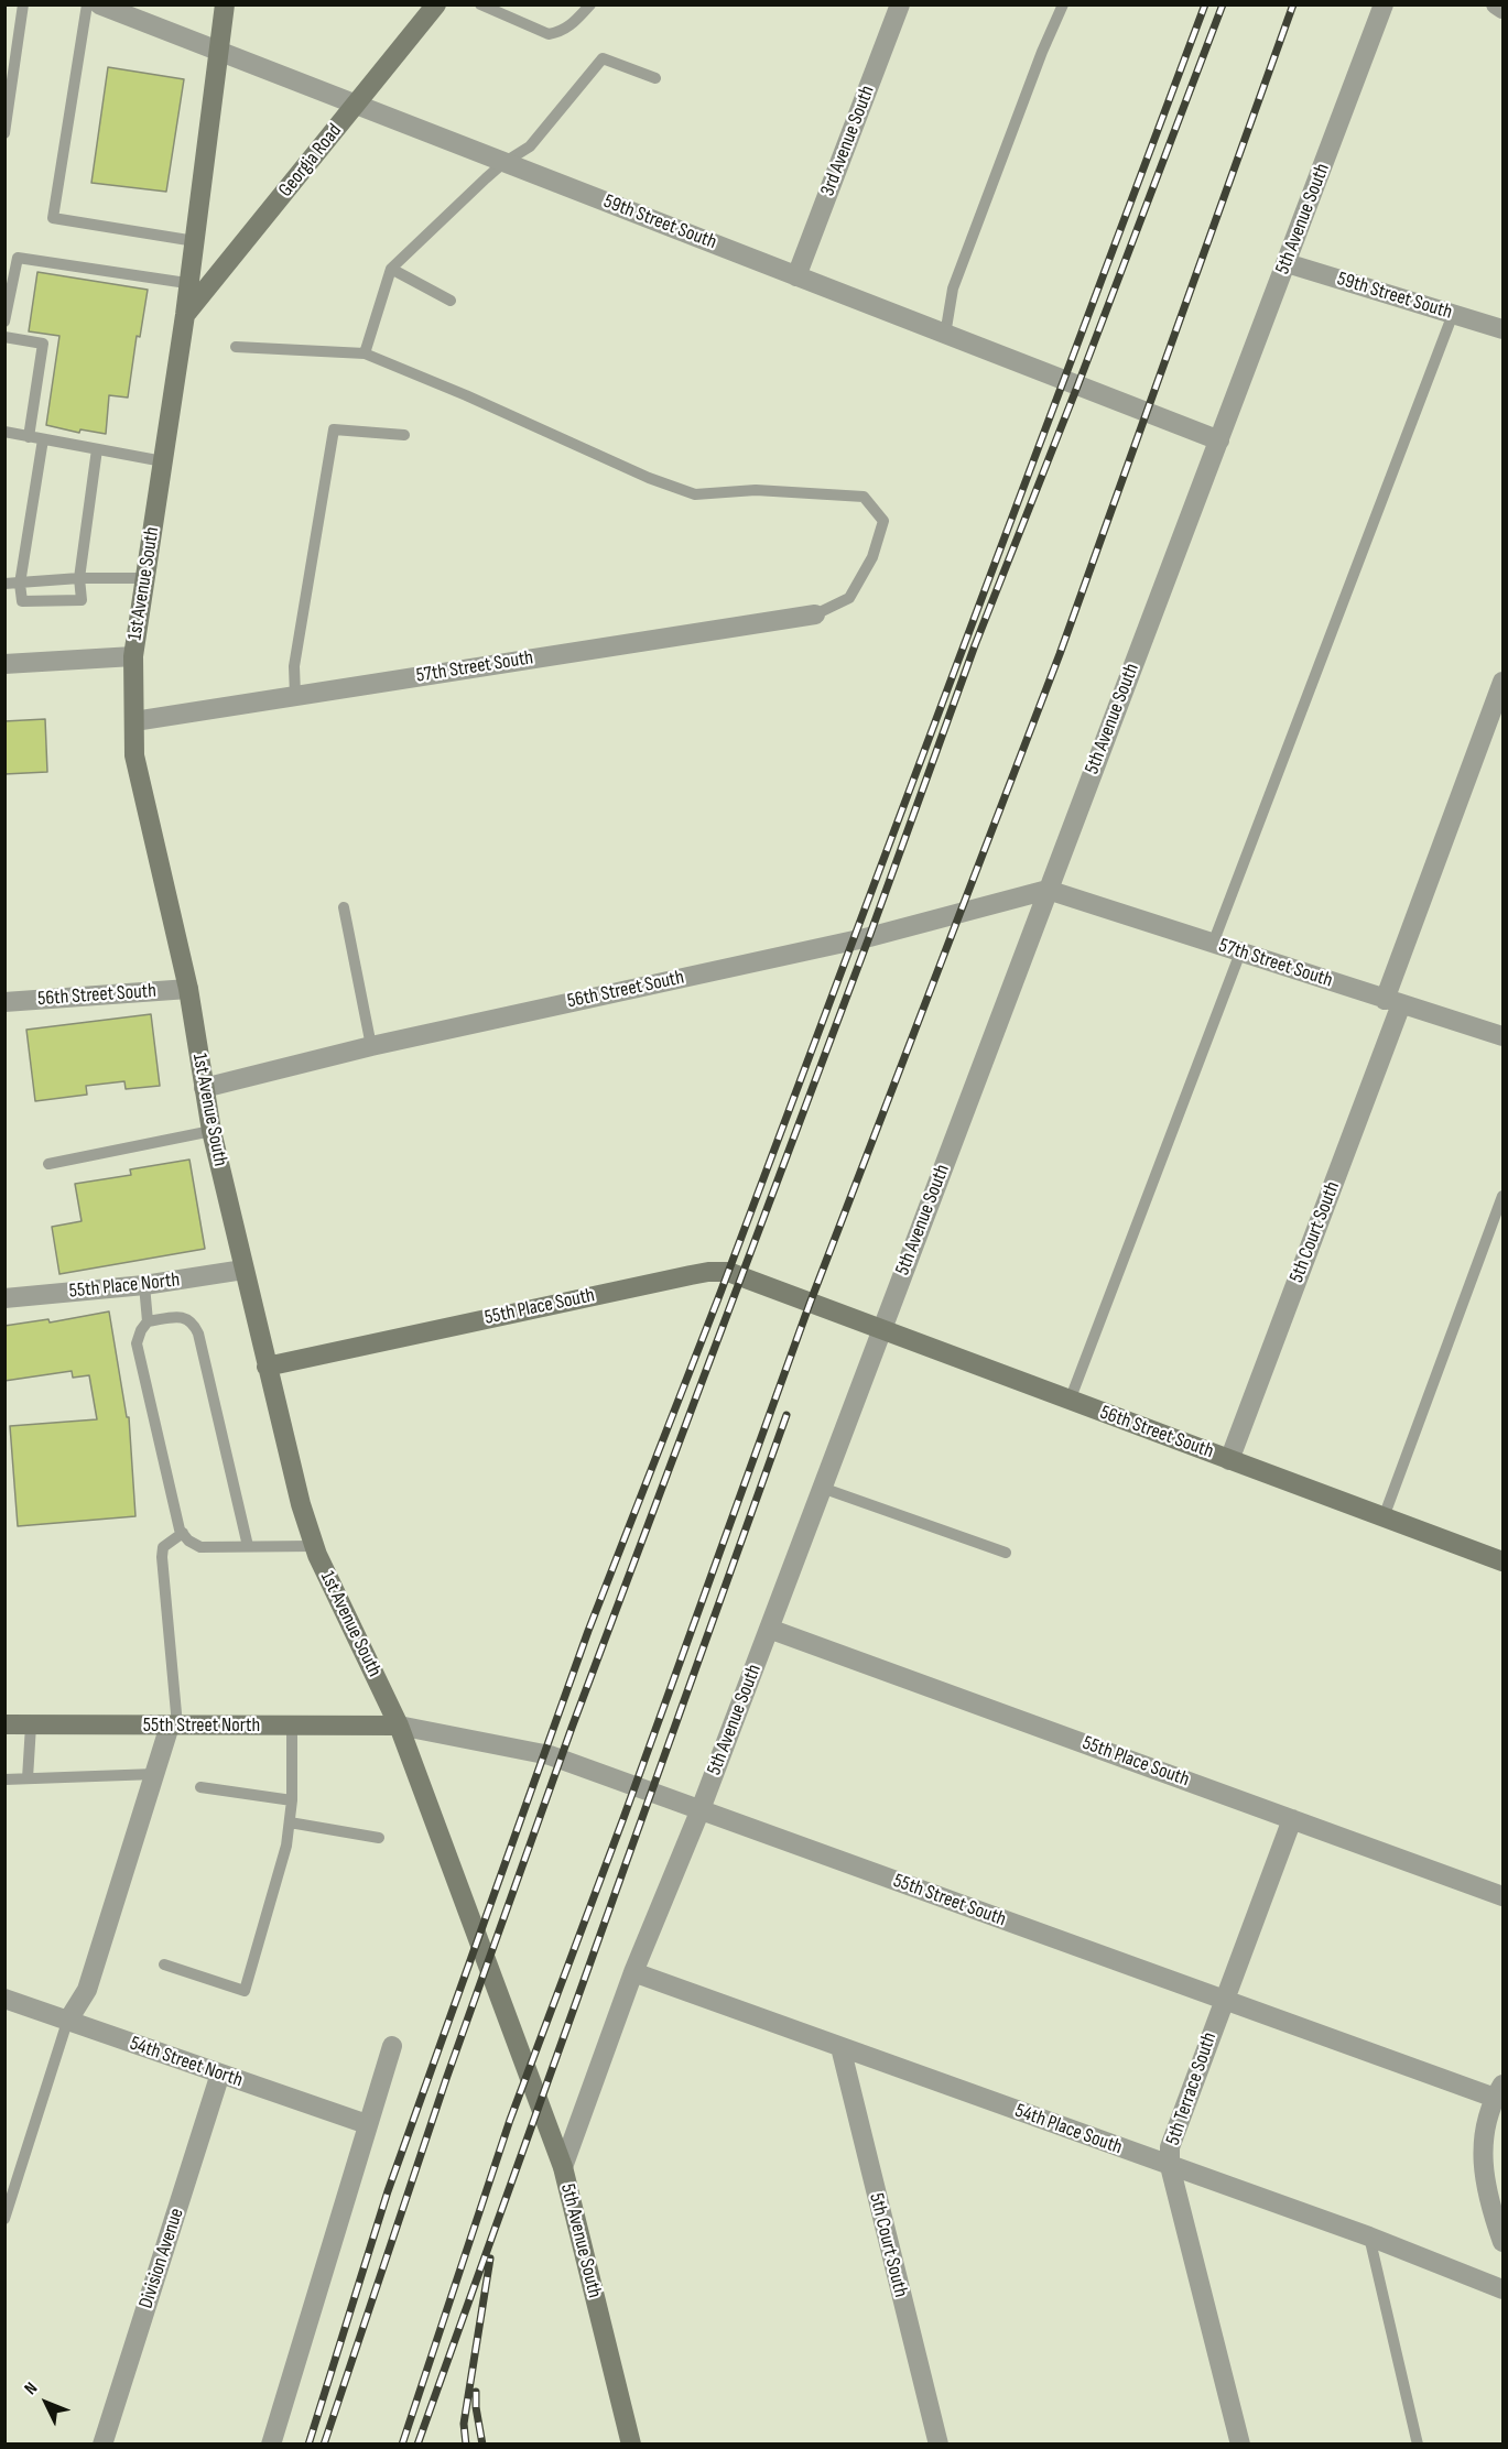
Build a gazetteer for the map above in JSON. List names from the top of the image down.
{
  "streets": {
    "street": [
      "3rd Avenue South",
      "Georgia Road",
      "5th Avenue South",
      "59th Street South",
      "1st Avenue South",
      "57th Street South",
      "56th Street South",
      "5th Court South",
      "55th Place North",
      "55th Place South",
      "55th Street North",
      "55th Street South",
      "54th Street North",
      "5th Terrace South",
      "54th Place South",
      "Division Avenue"
    ]
  },
  "crossings": [
    ["3rd Avenue South", "59th Street South"],
    ["Georgia Road", "59th Street South"],
    ["Georgia Road", "1st Avenue South"],
    ["5th Avenue South", "59th Street South"],
    ["5th Avenue South", "1st Avenue South"],
    ["5th Avenue South", "57th Street South"],
    ["5th Avenue South", "56th Street South"],
    ["5th Avenue South", "55th Place South"],
    ["5th Avenue South", "55th Street South"],
    ["5th Avenue South", "54th Place South"],
    ["59th Street South", "1st Avenue South"],
    ["1st Avenue South", "57th Street South"],
    ["1st Avenue South", "56th Street South"],
    ["1st Avenue South", "55th Place North"],
    ["1st Avenue South", "55th Place South"],
    ["1st Avenue South", "55th Street North"],
    ["1st Avenue South", "55th Street South"],
    ["57th Street South", "56th Street South"],
    ["57th Street South", "5th Court South"],
    ["56th Street South", "5th Court South"],
    ["56th Street South", "55th Place South"],
    ["5th Court South", "54th Place South"],
    ["55th Place South", "5th Terrace South"],
    ["55th Street North", "55th Street South"],
    ["55th Street South", "5th Terrace South"],
    ["54th Street North", "Division Avenue"],
    ["5th Terrace South", "54th Place South"]
  ],
  "north": "top left"
}
